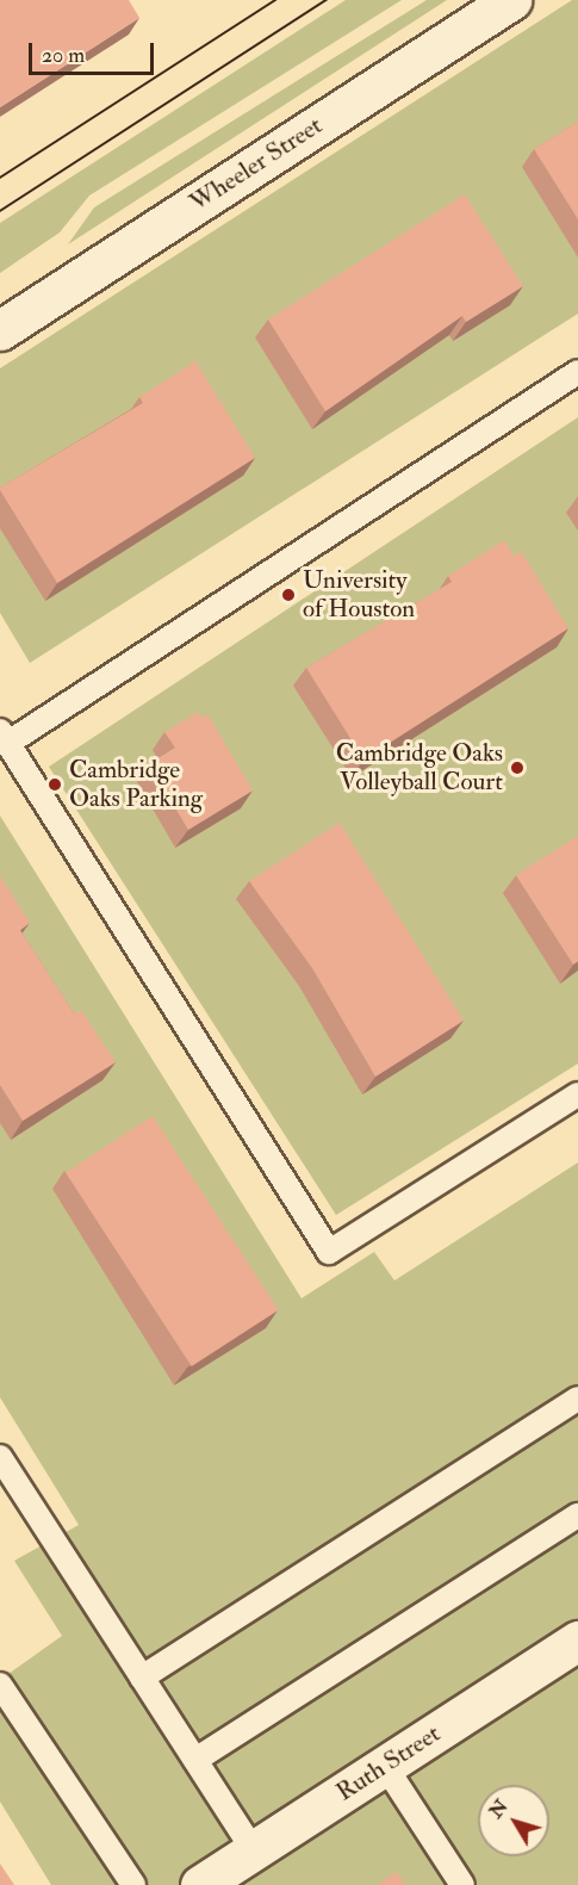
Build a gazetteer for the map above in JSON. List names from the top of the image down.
{
  "streets": {
    "main road": ["Wheeler Street", "Ruth Street"]
  },
  "places": ["University of Houston", "Cambridge Oaks Volleyball Court", "Cambridge Oaks Parking"],
  "scale_bar": "20 m",
  "north": "top left"
}
